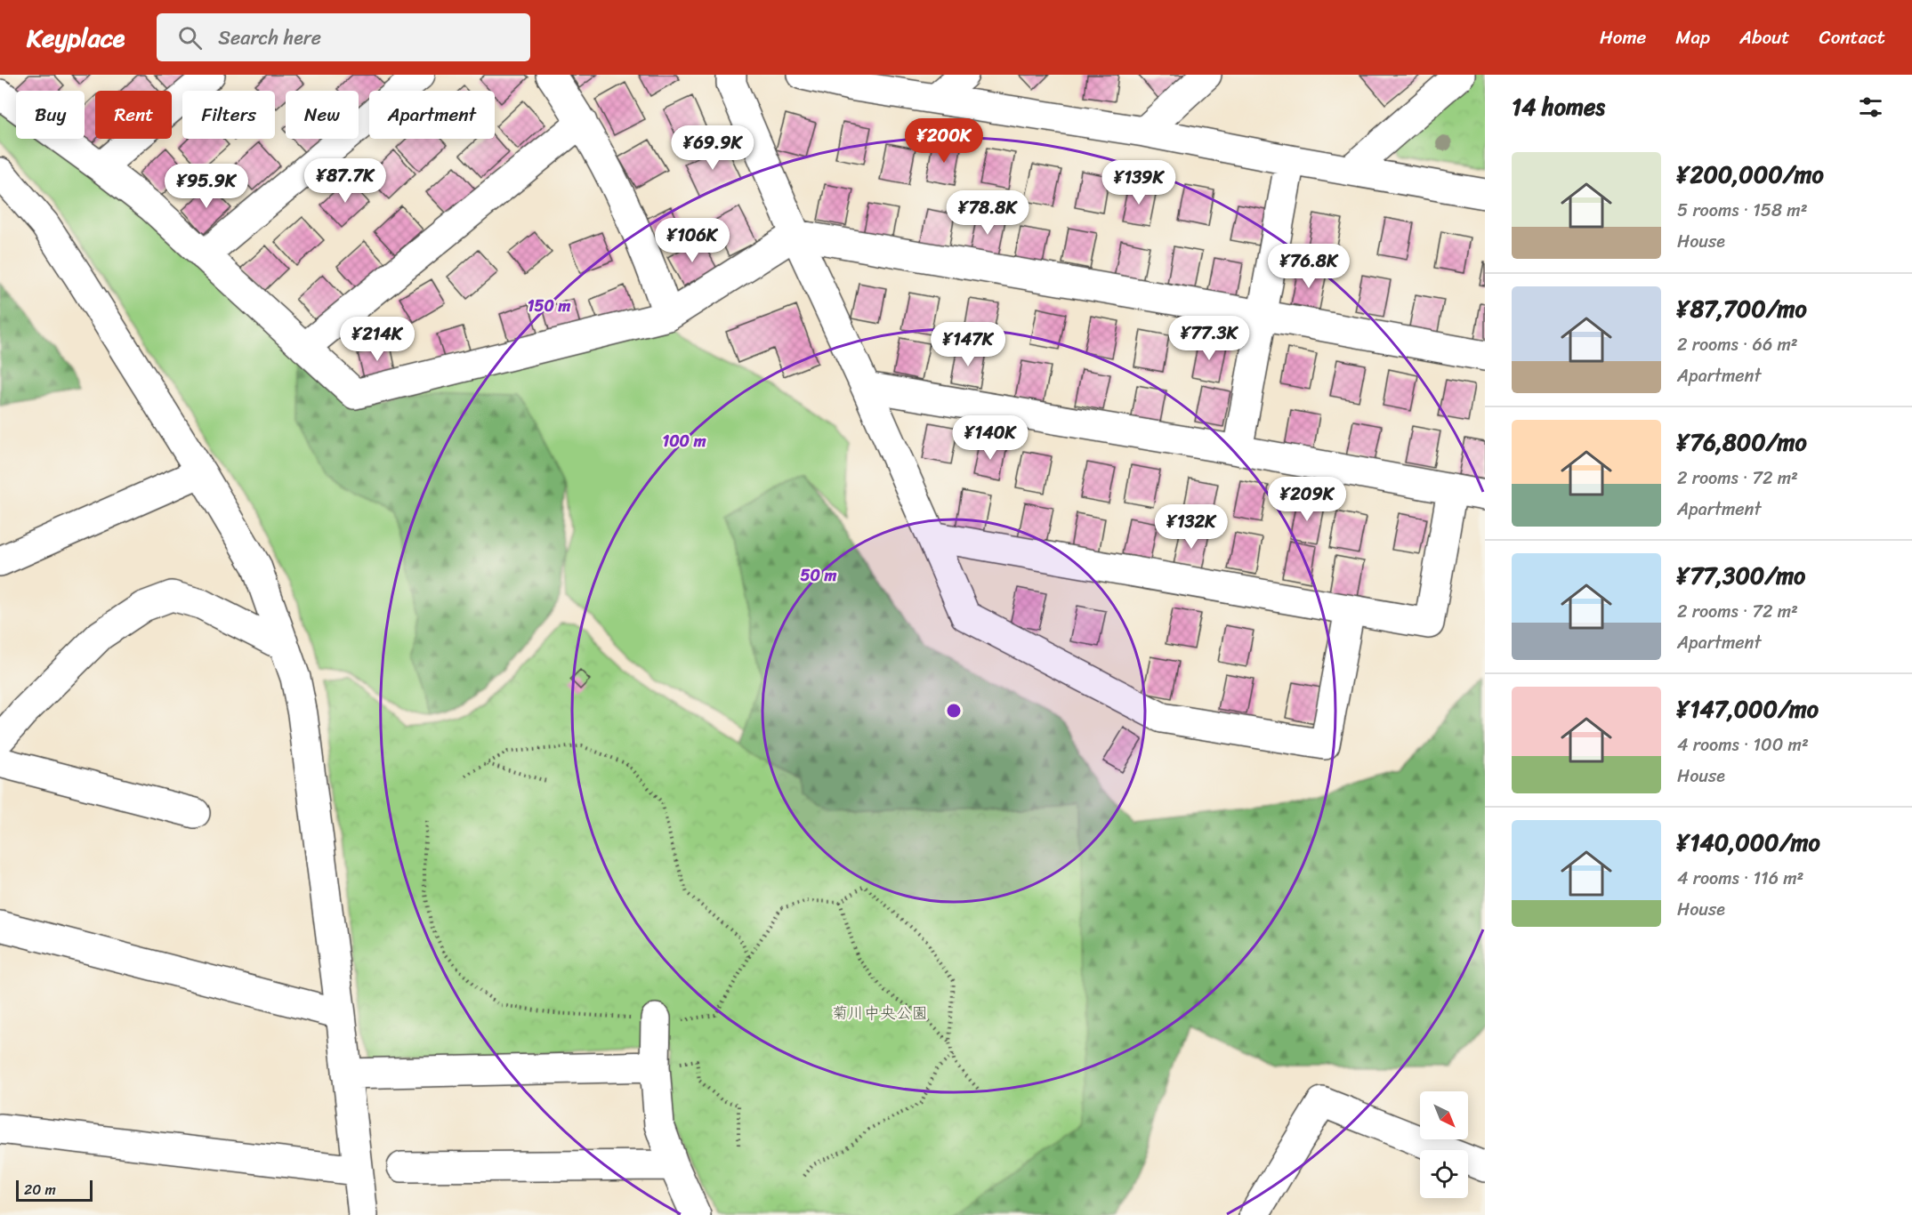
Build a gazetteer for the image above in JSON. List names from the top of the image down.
{
  "parks": ["菊川中央公園"],
  "scale_bar": "20 m",
  "north": "bottom right",
  "page": {
    "header": "Keyplace",
    "search": "Search here",
    "nav": [
      "Home",
      "Map",
      "About",
      "Contact"
    ],
    "heading": "14 homes",
    "chip": [
      "Buy",
      "Rent",
      "Filters",
      "New",
      "Apartment"
    ],
    "price": [
      "¥200K",
      "¥69.9K",
      "¥87.7K",
      "¥139K",
      "¥95.9K",
      "¥78.8K",
      "¥106K",
      "¥76.8K",
      "¥77.3K",
      "¥214K",
      "¥147K",
      "¥140K",
      "¥209K",
      "¥132K"
    ],
    "list": [
      {
        "name": "¥200,000/mo",
        "note": "5 rooms · 158 m² · House"
      },
      {
        "name": "¥87,700/mo",
        "note": "2 rooms · 66 m² · Apartment"
      },
      {
        "name": "¥76,800/mo",
        "note": "2 rooms · 72 m² · Apartment"
      },
      {
        "name": "¥77,300/mo",
        "note": "2 rooms · 72 m² · Apartment"
      },
      {
        "name": "¥147,000/mo",
        "note": "4 rooms · 100 m² · House"
      },
      {
        "name": "¥140,000/mo",
        "note": "4 rooms · 116 m² · House"
      }
    ],
    "scale": "20 m"
  },
  "rings": ["150 m", "100 m", "50 m"]
}
